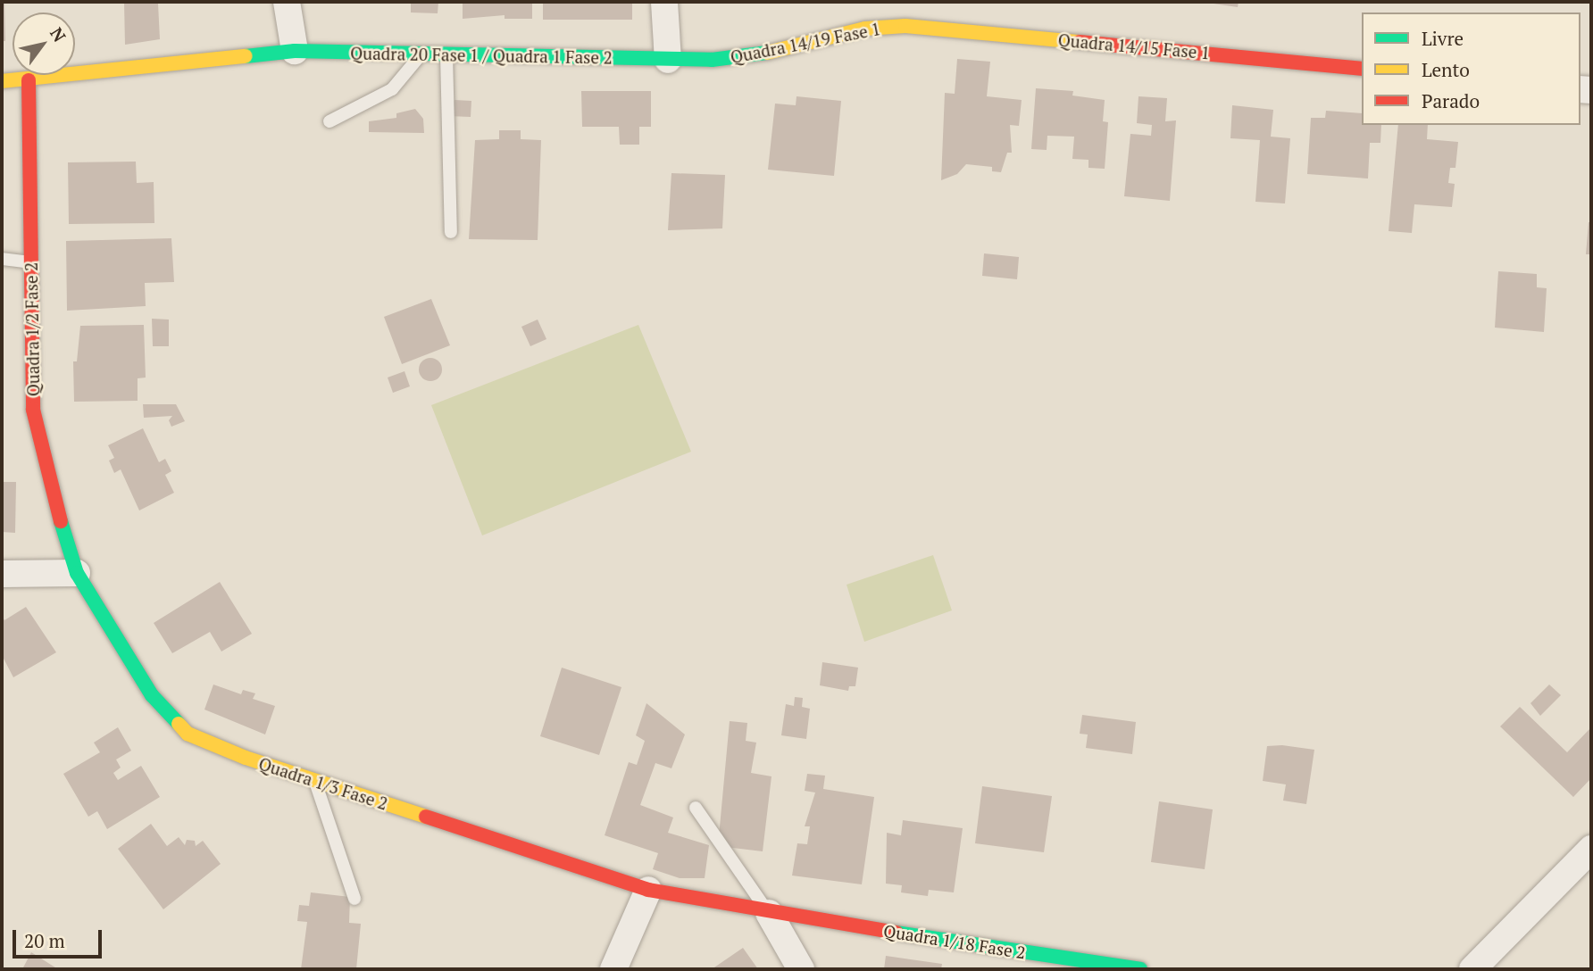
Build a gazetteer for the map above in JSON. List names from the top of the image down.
{
  "streets": {
    "street": [
      "Quadra 14/19 Fase 1",
      "Quadra 14/15 Fase 1",
      "Quadra 20 Fase 1 / Quadra 1 Fase 2",
      "Quadra 1/2 Fase 2",
      "Quadra 1/3 Fase 2",
      "Quadra 1/18 Fase 2"
    ]
  },
  "crossings": [
    ["Quadra 14/19 Fase 1", "Quadra 14/15 Fase 1"],
    ["Quadra 14/19 Fase 1", "Quadra 20 Fase 1 / Quadra 1 Fase 2"],
    ["Quadra 20 Fase 1 / Quadra 1 Fase 2", "Quadra 1/2 Fase 2"],
    ["Quadra 1/2 Fase 2", "Quadra 1/3 Fase 2"],
    ["Quadra 1/3 Fase 2", "Quadra 1/18 Fase 2"]
  ],
  "legend": ["Livre", "Lento", "Parado"],
  "scale_bar": "20 m",
  "north": "top right"
}
